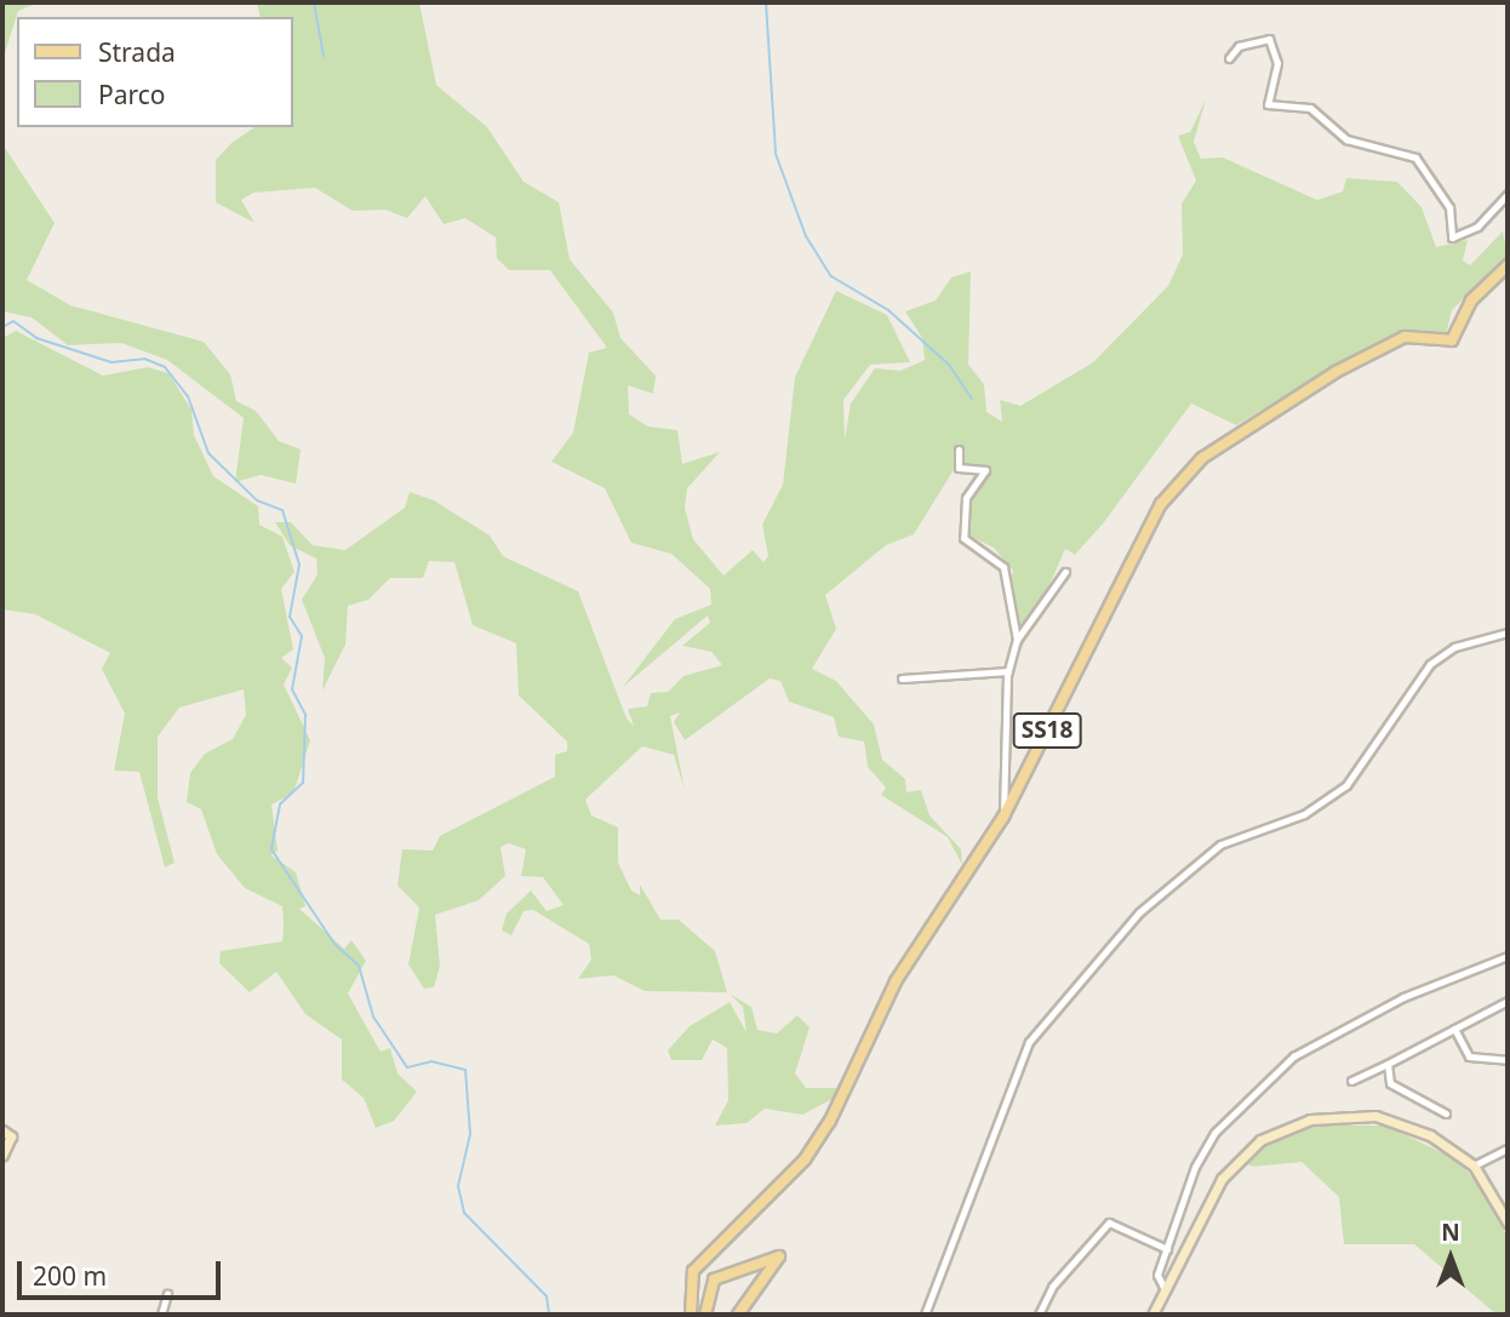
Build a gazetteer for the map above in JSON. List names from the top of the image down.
{
  "streets": {
    "main road": ["SS18"]
  },
  "legend": ["Strada", "Parco"],
  "scale_bar": "200 m",
  "north": "top"
}
